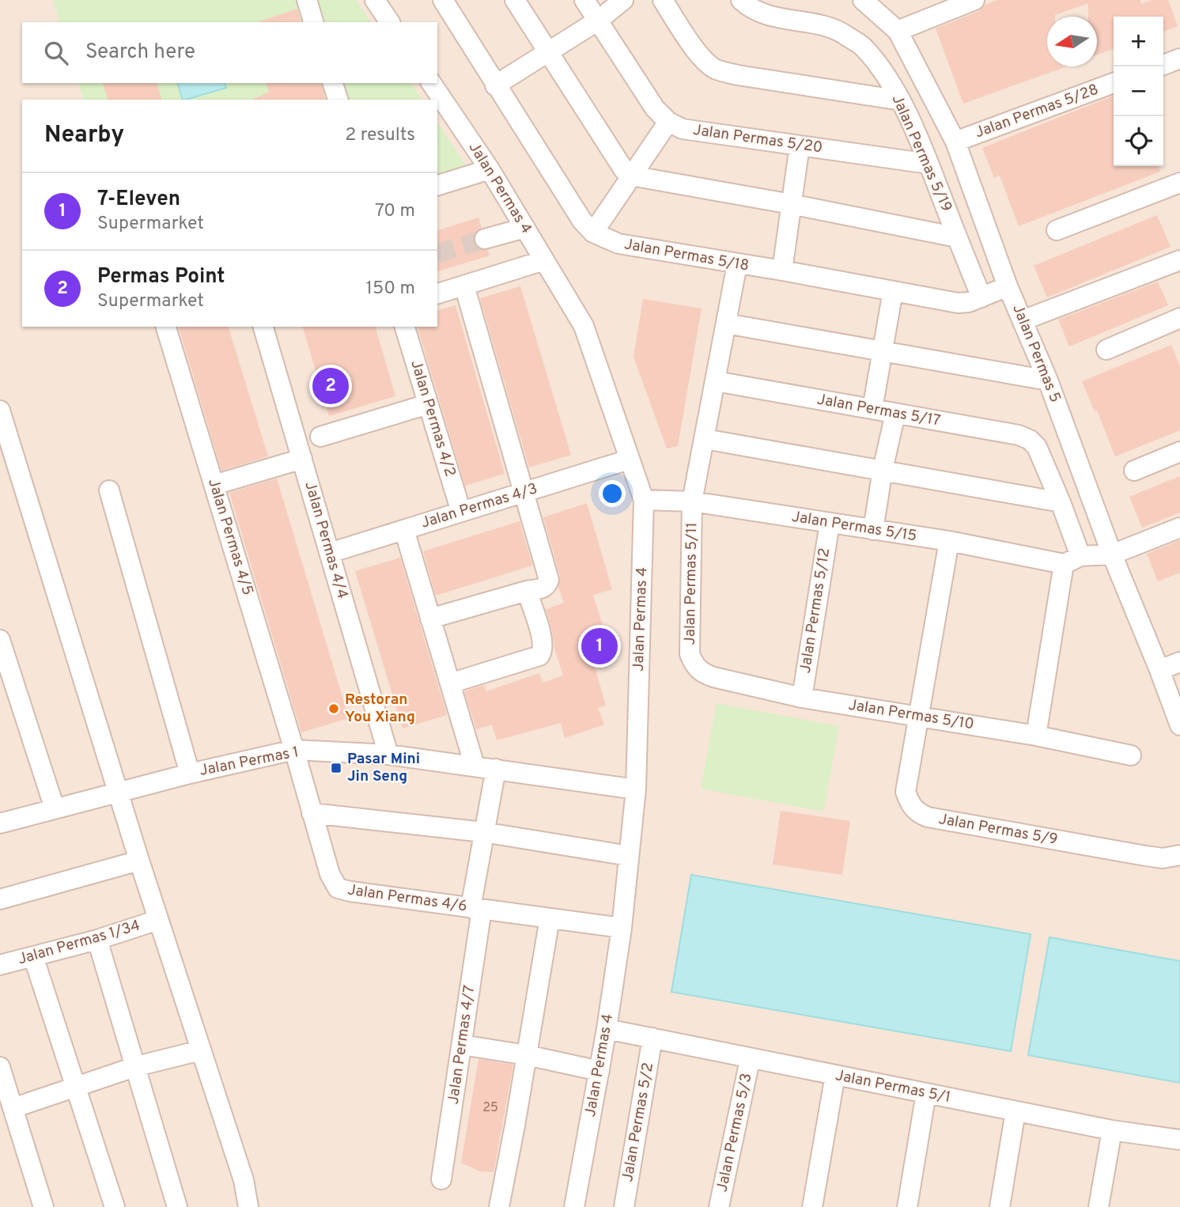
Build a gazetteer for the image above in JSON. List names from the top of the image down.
{
  "streets": {
    "street": [
      "Jalan Permas 5/28",
      "Jalan Permas 5/20",
      "Jalan Permas 5/19",
      "Jalan Permas 4",
      "Jalan Permas 5/18",
      "Jalan Permas 5",
      "Jalan Permas 5/17",
      "Jalan Permas 4/2",
      "Jalan Permas 4/3",
      "Jalan Permas 5/15",
      "Jalan Permas 4/5",
      "Jalan Permas 4/4",
      "Jalan Permas 5/11",
      "Jalan Permas 5/12",
      "Jalan Permas 5/10",
      "Jalan Permas 1",
      "Jalan Permas 5/9",
      "Jalan Permas 4/6",
      "Jalan Permas 1/34",
      "Jalan Permas 4/7",
      "Jalan Permas 5/1",
      "Jalan Permas 5/2",
      "Jalan Permas 5/3"
    ]
  },
  "crossings": [
    ["Jalan Permas 5/28", "Jalan Permas 5"],
    ["Jalan Permas 5/20", "Jalan Permas 5/19"],
    ["Jalan Permas 5/19", "Jalan Permas 5/18"],
    ["Jalan Permas 4", "Jalan Permas 4/3"],
    ["Jalan Permas 4", "Jalan Permas 5/15"],
    ["Jalan Permas 4", "Jalan Permas 1"],
    ["Jalan Permas 4", "Jalan Permas 4/6"],
    ["Jalan Permas 4", "Jalan Permas 5/1"],
    ["Jalan Permas 5/18", "Jalan Permas 5/11"],
    ["Jalan Permas 5", "Jalan Permas 5/15"],
    ["Jalan Permas 5/17", "Jalan Permas 5/11"],
    ["Jalan Permas 4/2", "Jalan Permas 4/3"],
    ["Jalan Permas 4/3", "Jalan Permas 4/4"],
    ["Jalan Permas 5/15", "Jalan Permas 5/11"],
    ["Jalan Permas 5/15", "Jalan Permas 5/12"],
    ["Jalan Permas 4/5", "Jalan Permas 1"],
    ["Jalan Permas 4/5", "Jalan Permas 4/6"],
    ["Jalan Permas 4/4", "Jalan Permas 1"],
    ["Jalan Permas 5/11", "Jalan Permas 5/10"],
    ["Jalan Permas 5/12", "Jalan Permas 5/10"],
    ["Jalan Permas 5/10", "Jalan Permas 5/9"],
    ["Jalan Permas 1", "Jalan Permas 4/6"],
    ["Jalan Permas 1", "Jalan Permas 4/7"],
    ["Jalan Permas 4/6", "Jalan Permas 4/7"],
    ["Jalan Permas 5/1", "Jalan Permas 5/2"],
    ["Jalan Permas 5/1", "Jalan Permas 5/3"]
  ],
  "places": {
    "other": ["Restoran You Xiang"],
    "transit": ["Pasar Mini Jin Seng"]
  },
  "house_numbers": ["25"],
  "north": "left",
  "page": {
    "map_buttons": ["+", "−"],
    "search": "Search here",
    "heading": ["Nearby", "2 results"],
    "list": [
      {
        "mark": "1",
        "name": "7-Eleven",
        "note": "Supermarket",
        "value": "70 m"
      },
      {
        "mark": "2",
        "name": "Permas Point",
        "note": "Supermarket",
        "value": "150 m"
      }
    ],
    "pins": ["2", "1"]
  }
}
